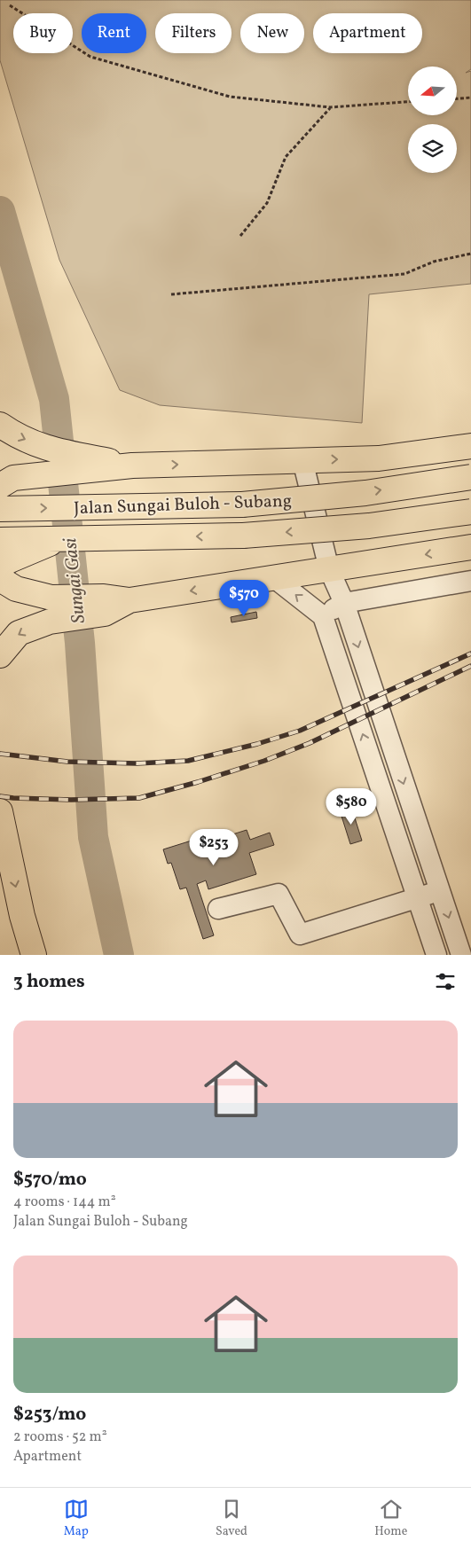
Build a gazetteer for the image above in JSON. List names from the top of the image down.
{
  "streets": {
    "highway": ["Jalan Sungai Buloh - Subang"]
  },
  "water": ["Sungai Gasi"],
  "north": "left",
  "page": {
    "chip": [
      "Buy",
      "Rent",
      "Filters",
      "New",
      "Apartment"
    ],
    "price": ["$570", "$580", "$253"],
    "heading": "3 homes",
    "list": [
      {
        "name": "$570/mo",
        "note": "4 rooms · 144 m² · Jalan Sungai Buloh - Subang"
      },
      {
        "name": "$253/mo",
        "note": "2 rooms · 52 m² · Apartment"
      }
    ],
    "tabs": ["Map", "Saved", "Home"]
  }
}
